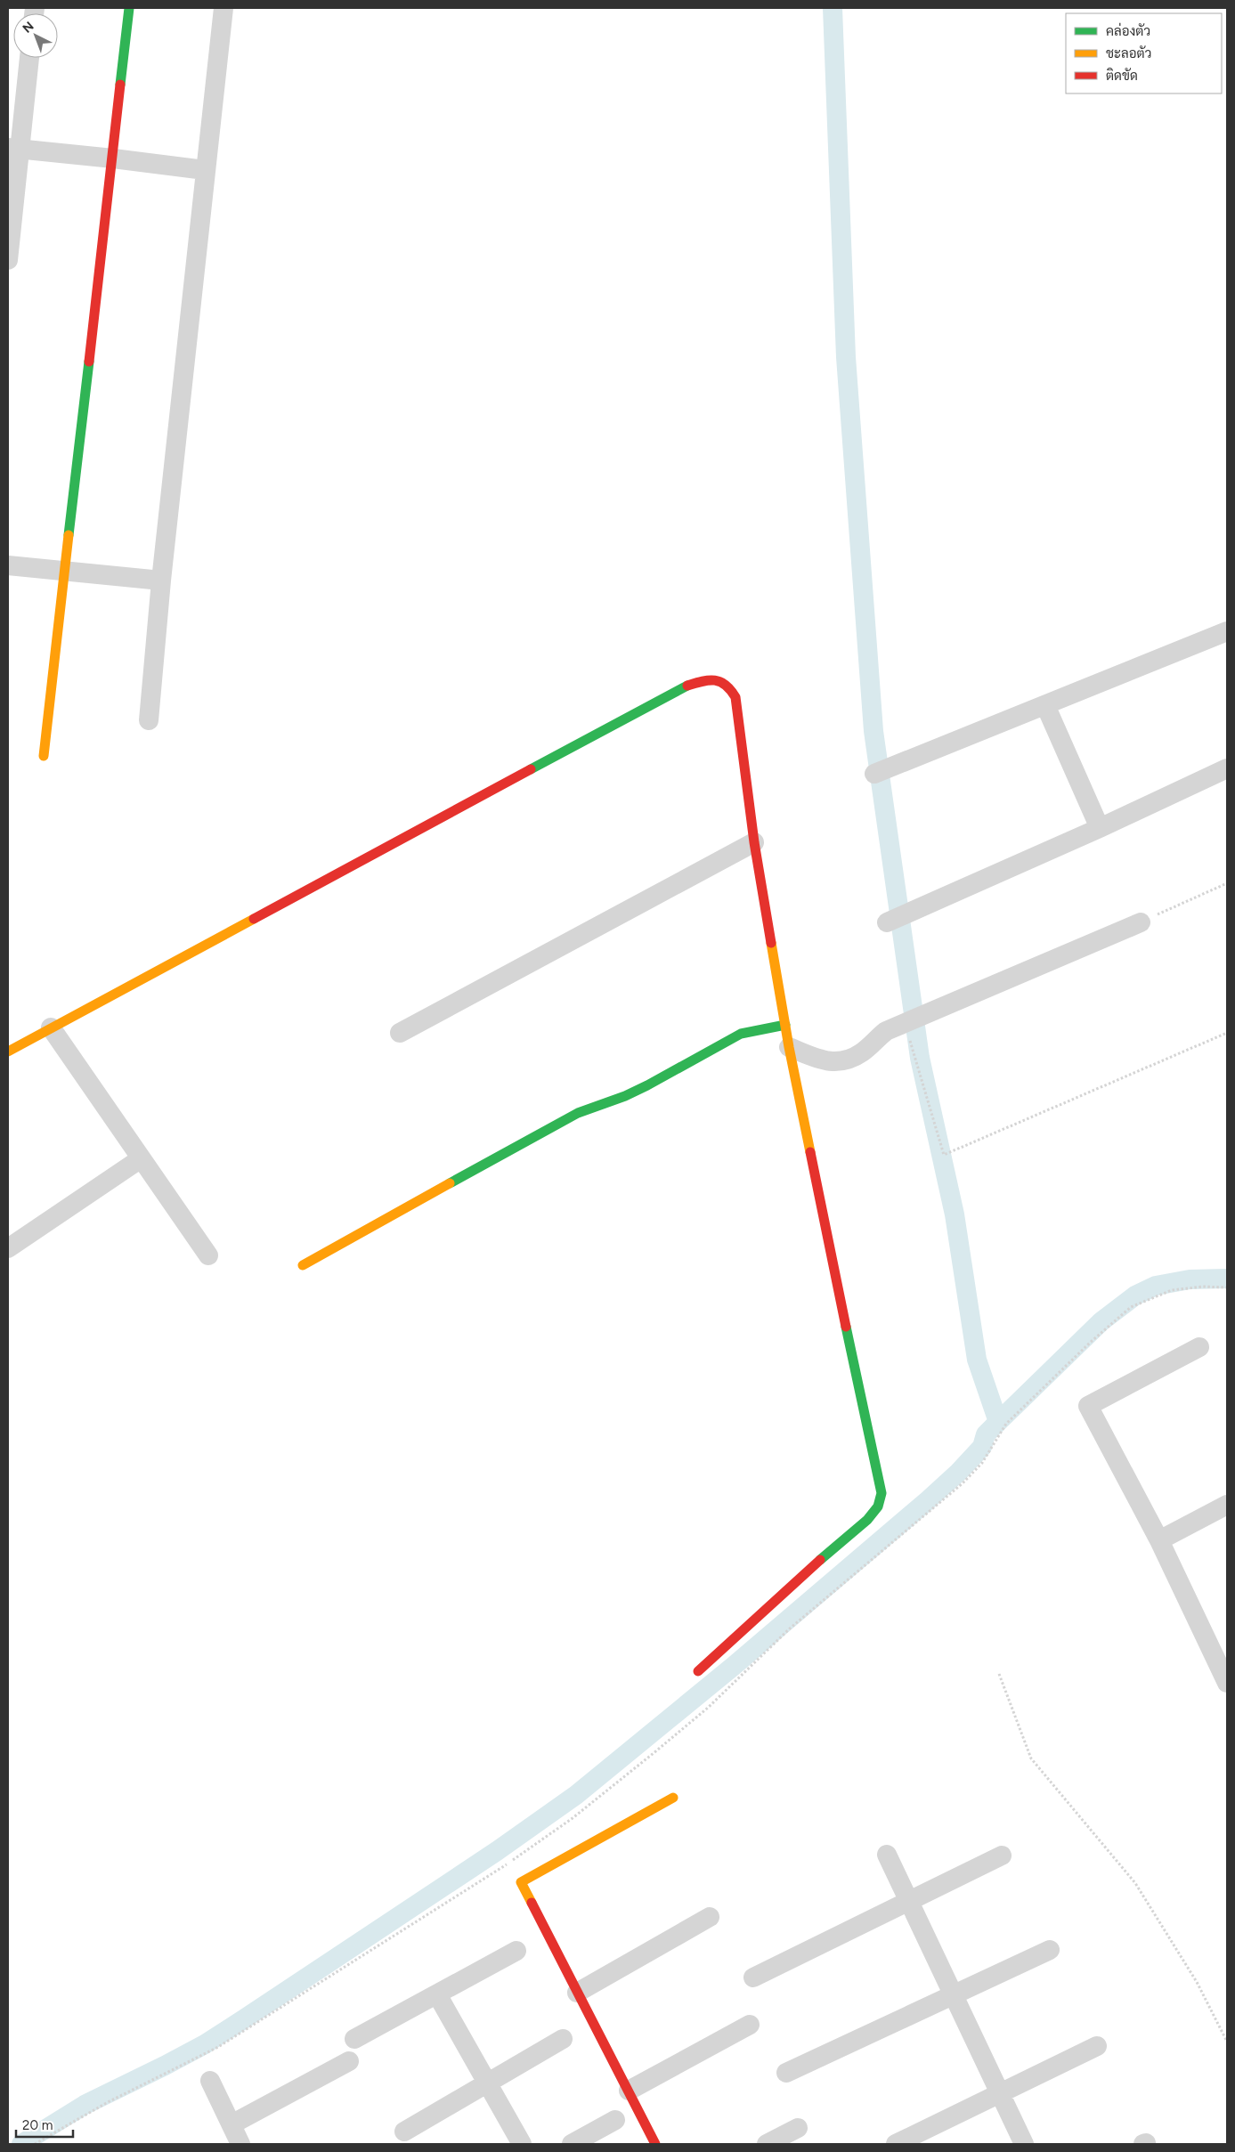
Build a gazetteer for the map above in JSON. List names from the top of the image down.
{
  "legend": ["คล่องตัว", "ชะลอตัว", "ติดขัด"],
  "scale_bar": "20 m",
  "north": "top left"
}
